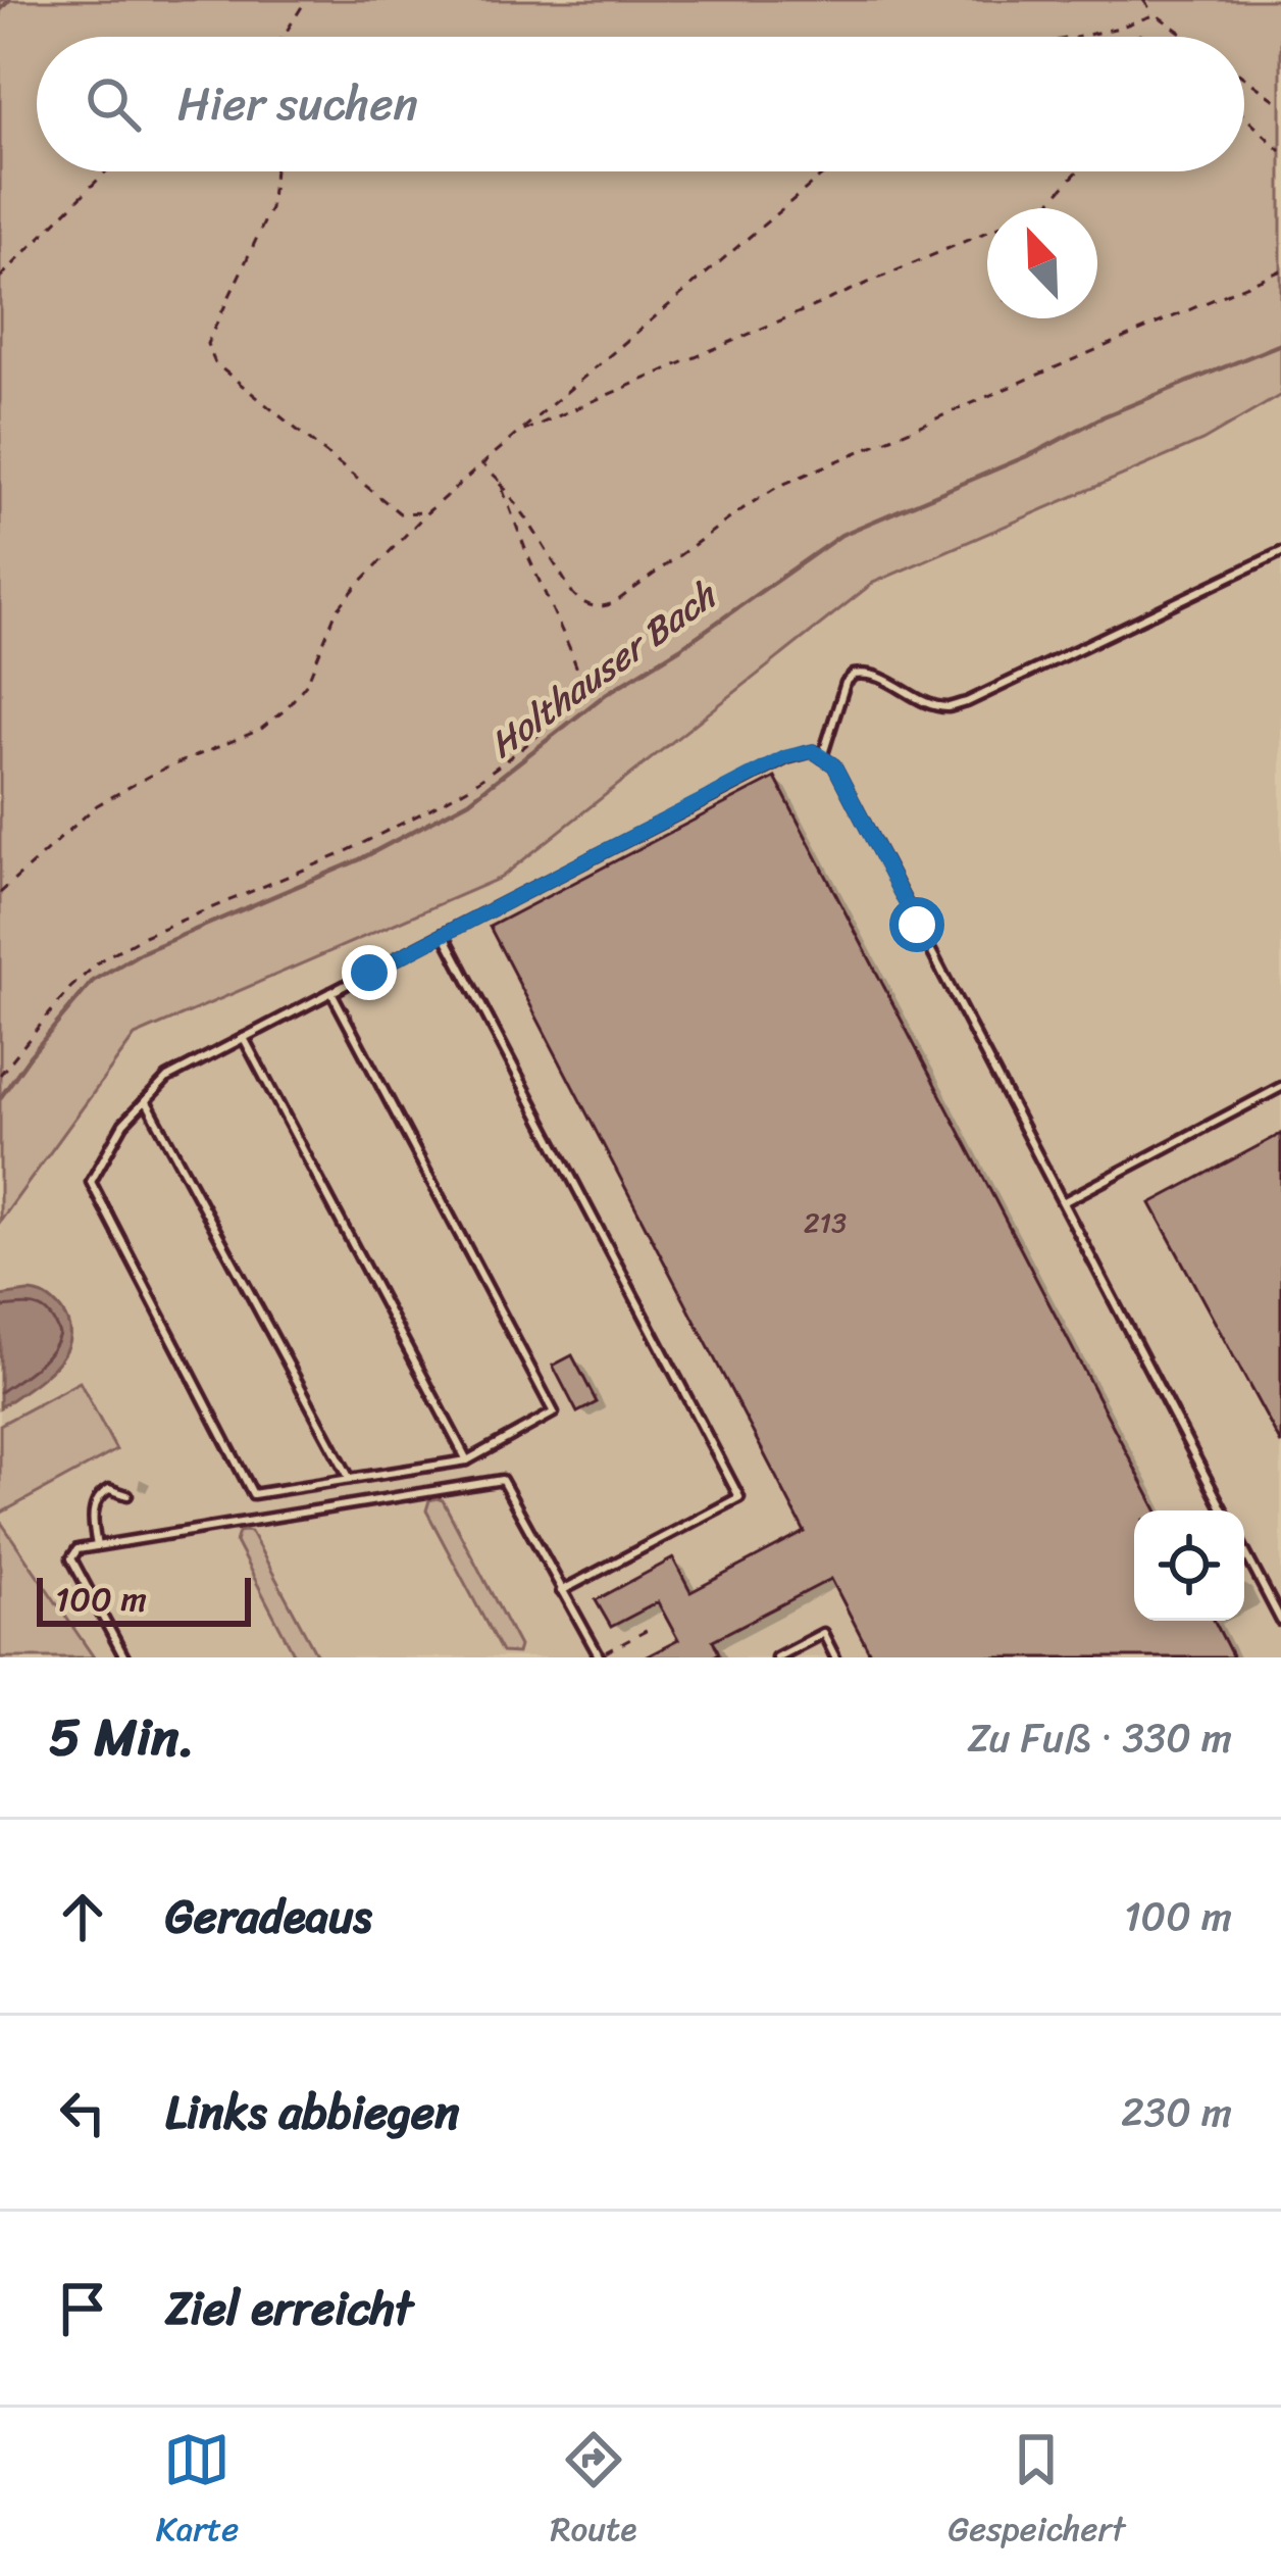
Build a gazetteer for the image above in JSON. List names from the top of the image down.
{
  "water": ["Holthauser Bach"],
  "house_numbers": ["213"],
  "scale_bar": "100 m",
  "north": "top left",
  "page": {
    "search": "Hier suchen",
    "scale": "100 m",
    "heading": ["5 Min.", "Zu Fuß · 330 m"],
    "list": [
      ["Geradeaus", "100 m"],
      ["Links abbiegen", "230 m"],
      "Ziel erreicht"
    ],
    "nav": ["Karte", "Route", "Gespeichert"]
  }
}
